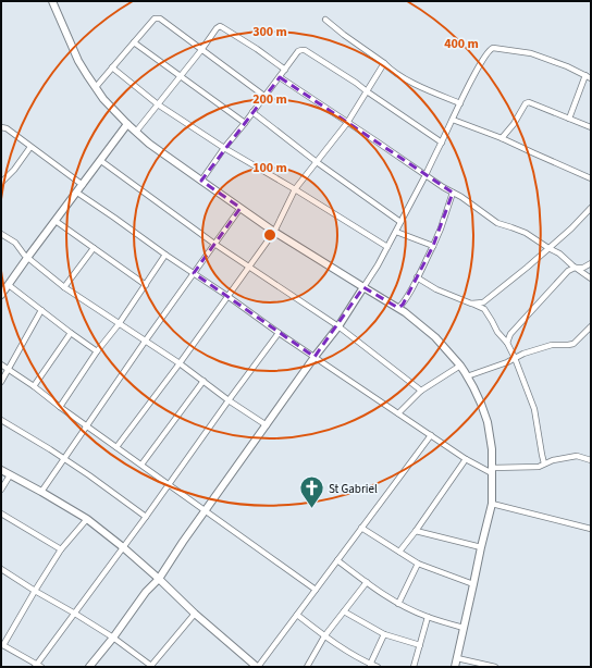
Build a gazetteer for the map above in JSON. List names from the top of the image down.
{
  "places": {
    "church": ["St Gabriel"]
  },
  "rings": [
    "300 m",
    "400 m",
    "200 m",
    "100 m"
  ]
}
